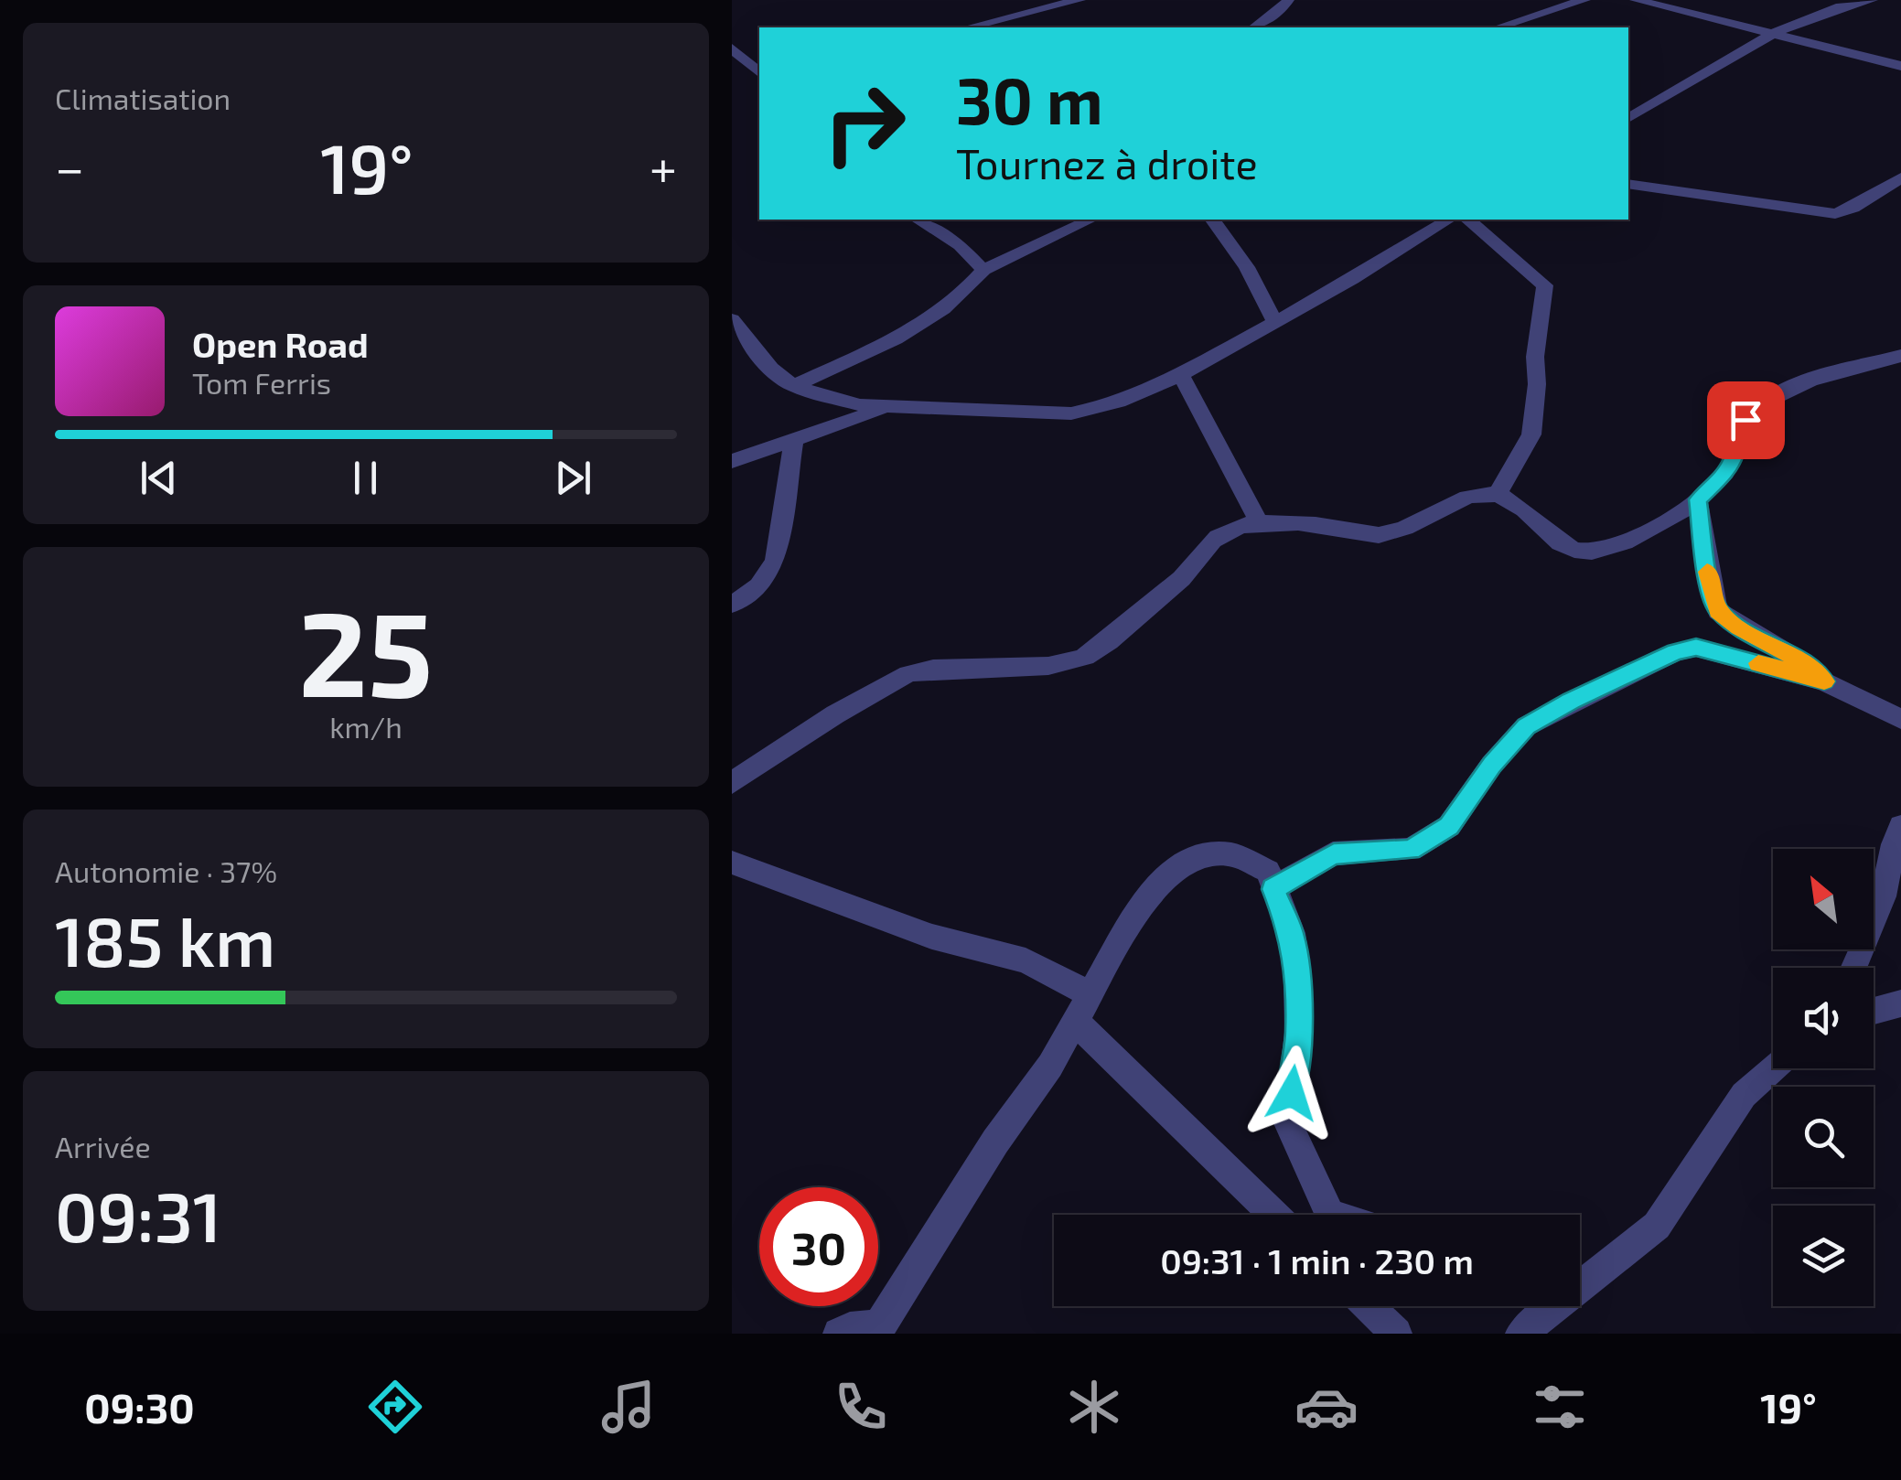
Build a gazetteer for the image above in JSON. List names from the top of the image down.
{
  "north": "top left",
  "page": {
    "tile": [
      "Climatisation",
      ["25", "km/h"],
      ["Autonomie · 37%", "185 km"],
      ["Arrivée", "09:31"]
    ],
    "turn": ["30 m", "Tournez à droite"],
    "heat": ["−", "19°", "+"],
    "song": ["Open Road", "Tom Ferris"],
    "limit": "30",
    "trip": "09:31 · 1 min · 230 m",
    "tabs": ["09:30", "19°"]
  }
}
